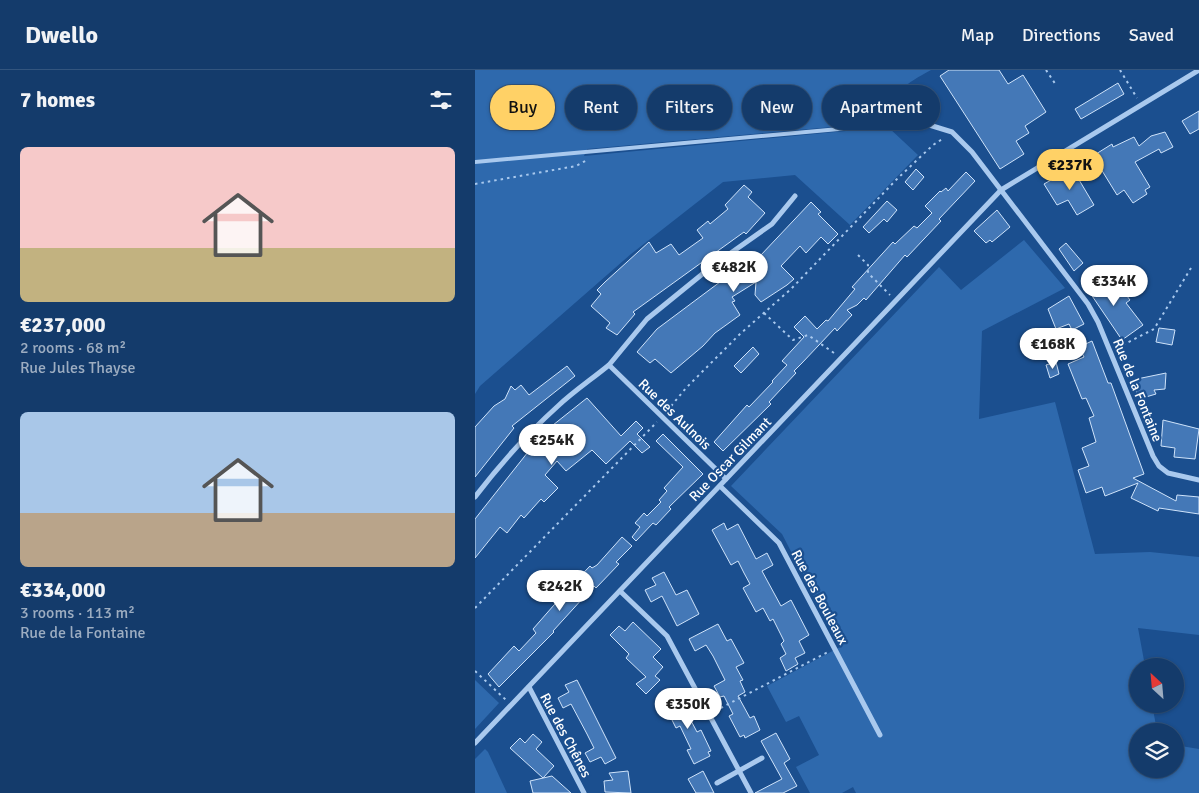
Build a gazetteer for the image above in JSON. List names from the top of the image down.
{
  "streets": {
    "street": [
      "Rue de la Fontaine",
      "Rue des Aulnois",
      "Rue Oscar Gilmant",
      "Rue des Bouleaux",
      "Rue des Chênes"
    ]
  },
  "crossings": [
    ["Rue de la Fontaine", "Rue Oscar Gilmant"],
    ["Rue des Aulnois", "Rue Oscar Gilmant"],
    ["Rue Oscar Gilmant", "Rue des Bouleaux"],
    ["Rue Oscar Gilmant", "Rue des Chênes"]
  ],
  "north": "top left",
  "page": {
    "header": "Dwello",
    "nav": ["Map", "Directions", "Saved"],
    "heading": "7 homes",
    "chip": [
      "Buy",
      "Rent",
      "Filters",
      "New",
      "Apartment"
    ],
    "list": [
      {
        "name": "€237,000",
        "note": "2 rooms · 68 m² · Rue Jules Thayse"
      },
      {
        "name": "€334,000",
        "note": "3 rooms · 113 m² · Rue de la Fontaine"
      }
    ],
    "price": [
      "€237K",
      "€482K",
      "€334K",
      "€168K",
      "€254K",
      "€242K",
      "€350K"
    ]
  }
}
